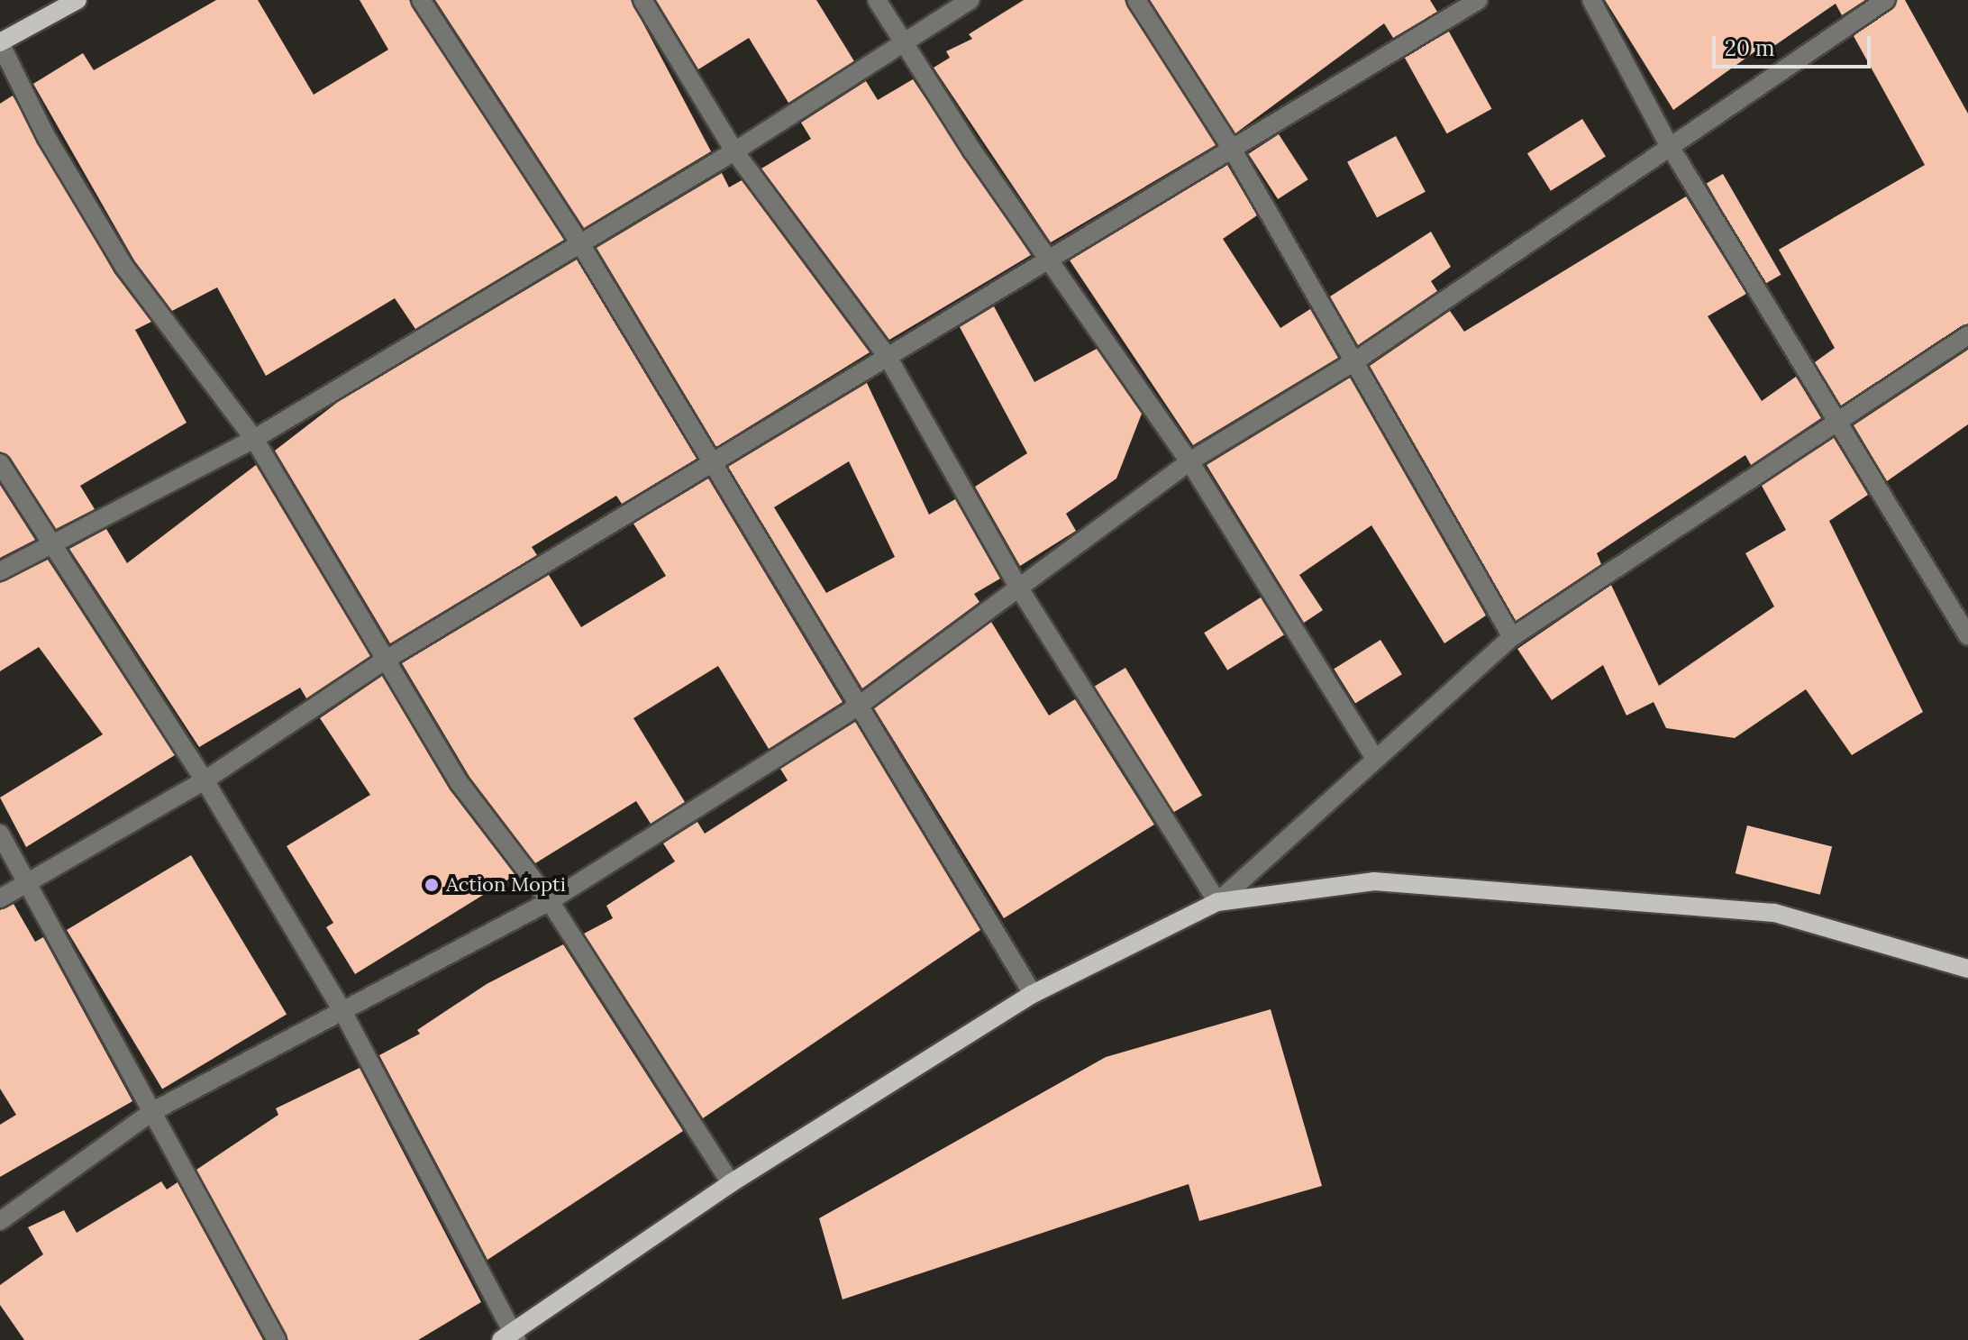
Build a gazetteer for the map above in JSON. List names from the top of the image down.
{
  "places": ["Action Mopti"],
  "scale_bar": "20 m"
}
